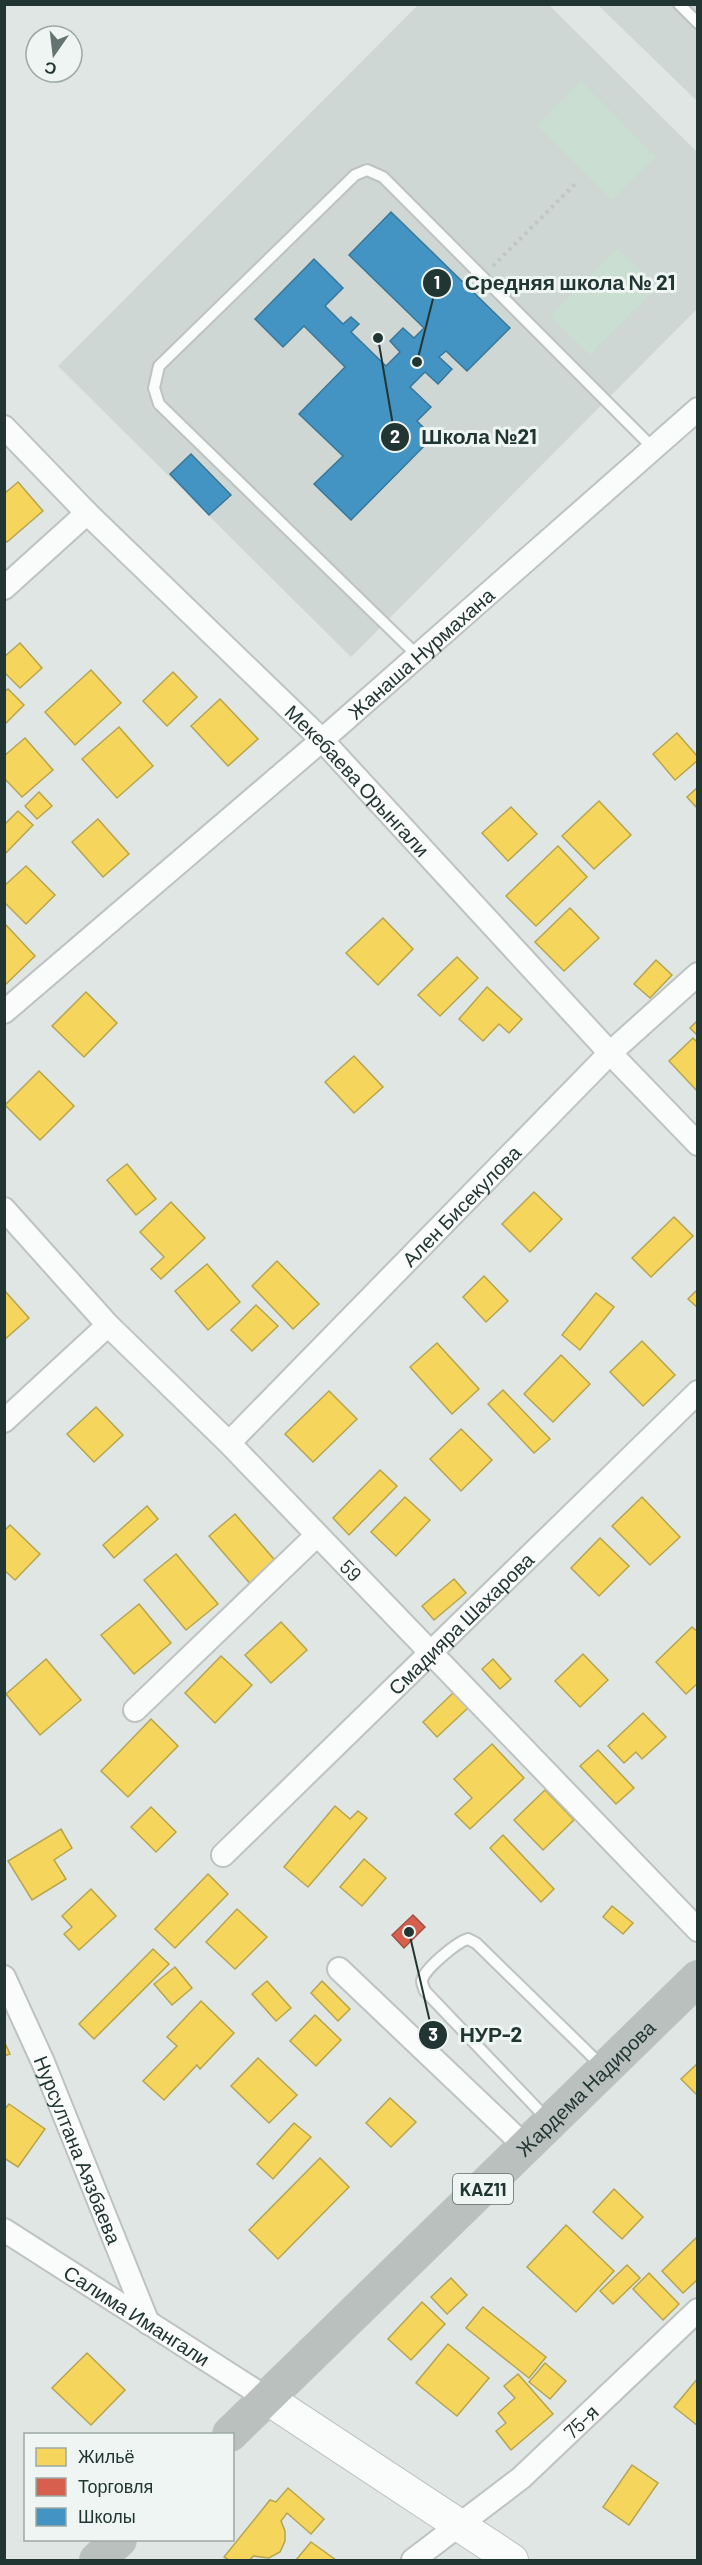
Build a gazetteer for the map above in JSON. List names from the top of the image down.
{
  "streets": {
    "highway": ["Жардема Надирова", "KAZ11"],
    "street": [
      "Жанаша Нурмахана",
      "Мекебаева Орынгали",
      "Ален Бисекулова",
      "59",
      "Смадияра Шахарова",
      "Нурсултана Аязбаева",
      "Салима Имангали",
      "75-я"
    ]
  },
  "crossings": [
    ["Жанаша Нурмахана", "Мекебаева Орынгали"],
    ["Мекебаева Орынгали", "Ален Бисекулова"],
    ["Ален Бисекулова", "59"],
    ["59", "Смадияра Шахарова"],
    ["Жардема Надирова", "KAZ11"],
    ["Жардема Надирова", "Салима Имангали"],
    ["Нурсултана Аязбаева", "Салима Имангали"],
    ["KAZ11", "Салима Имангали"]
  ],
  "places": ["Школа №21", "Средняя школа № 21", "НУР-2"],
  "legend": ["Жильё", "Торговля", "Школы"],
  "north": "bottom"
}
